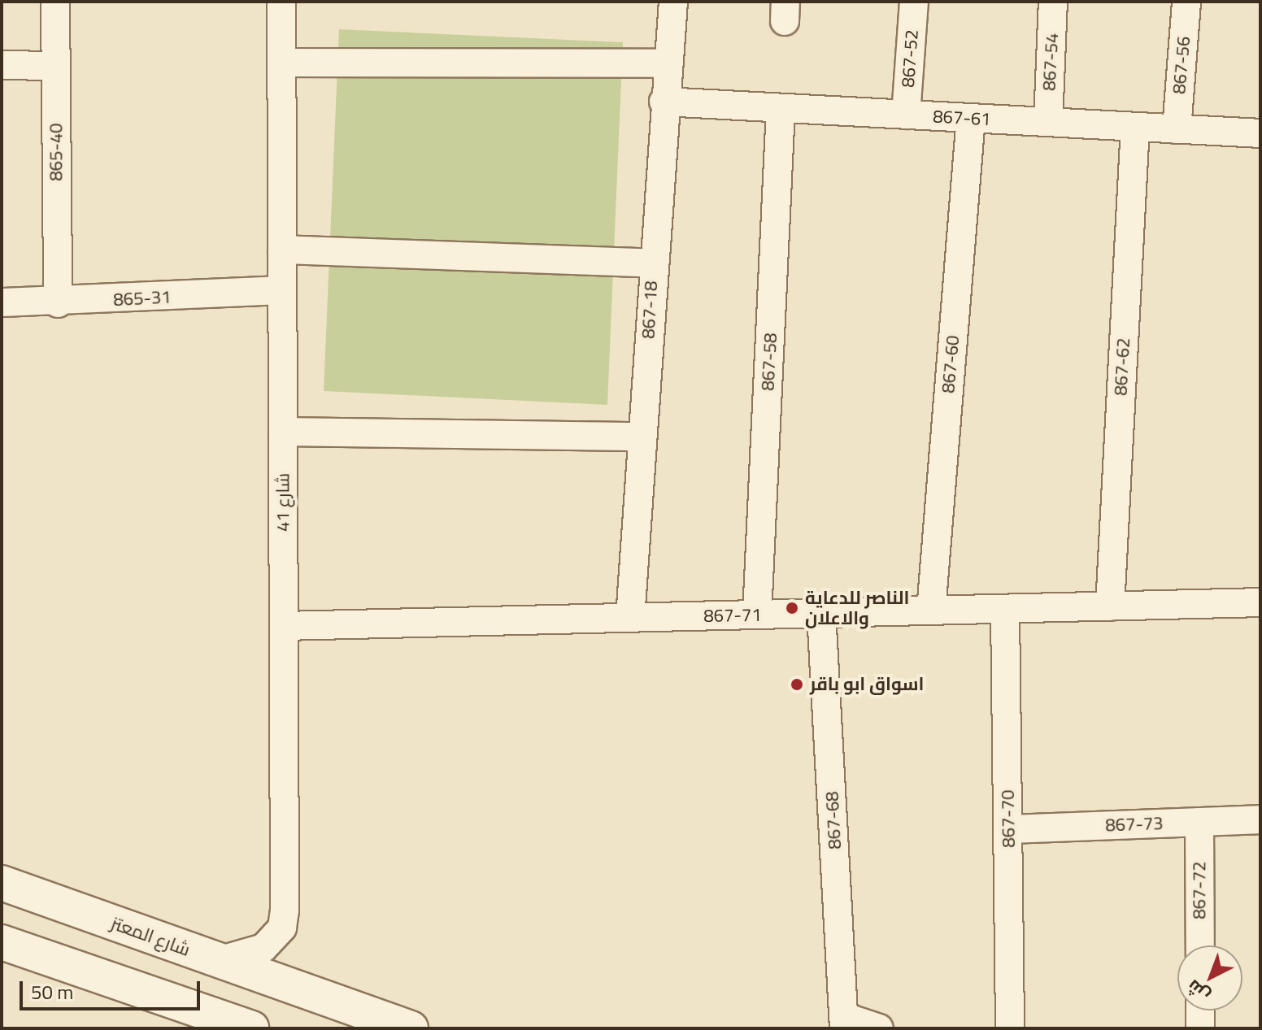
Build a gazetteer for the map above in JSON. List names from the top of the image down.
{
  "streets": {
    "street": [
      "867-52",
      "867-54",
      "867-56",
      "867-61",
      "865-40",
      "865-31",
      "867-18",
      "867-58",
      "867-60",
      "867-62",
      "شارع 41",
      "867-71",
      "867-70",
      "867-68",
      "867-73",
      "867-72",
      "شارع المعتز"
    ]
  },
  "crossings": [
    ["867-52", "867-61"],
    ["867-54", "867-61"],
    ["867-56", "867-61"],
    ["867-61", "867-18"],
    ["867-61", "867-58"],
    ["867-61", "867-60"],
    ["867-61", "867-62"],
    ["865-40", "865-31"],
    ["865-31", "شارع 41"],
    ["867-18", "867-71"],
    ["867-58", "867-71"],
    ["867-60", "867-71"],
    ["867-62", "867-71"],
    ["شارع 41", "867-71"],
    ["شارع 41", "شارع المعتز"],
    ["867-71", "867-70"],
    ["867-71", "867-68"],
    ["867-70", "867-73"],
    ["867-73", "867-72"]
  ],
  "places": ["الناصر للدعاية والاعلان", "اسواق ابو باقر"],
  "scale_bar": "50 m",
  "north": "bottom left"
}
